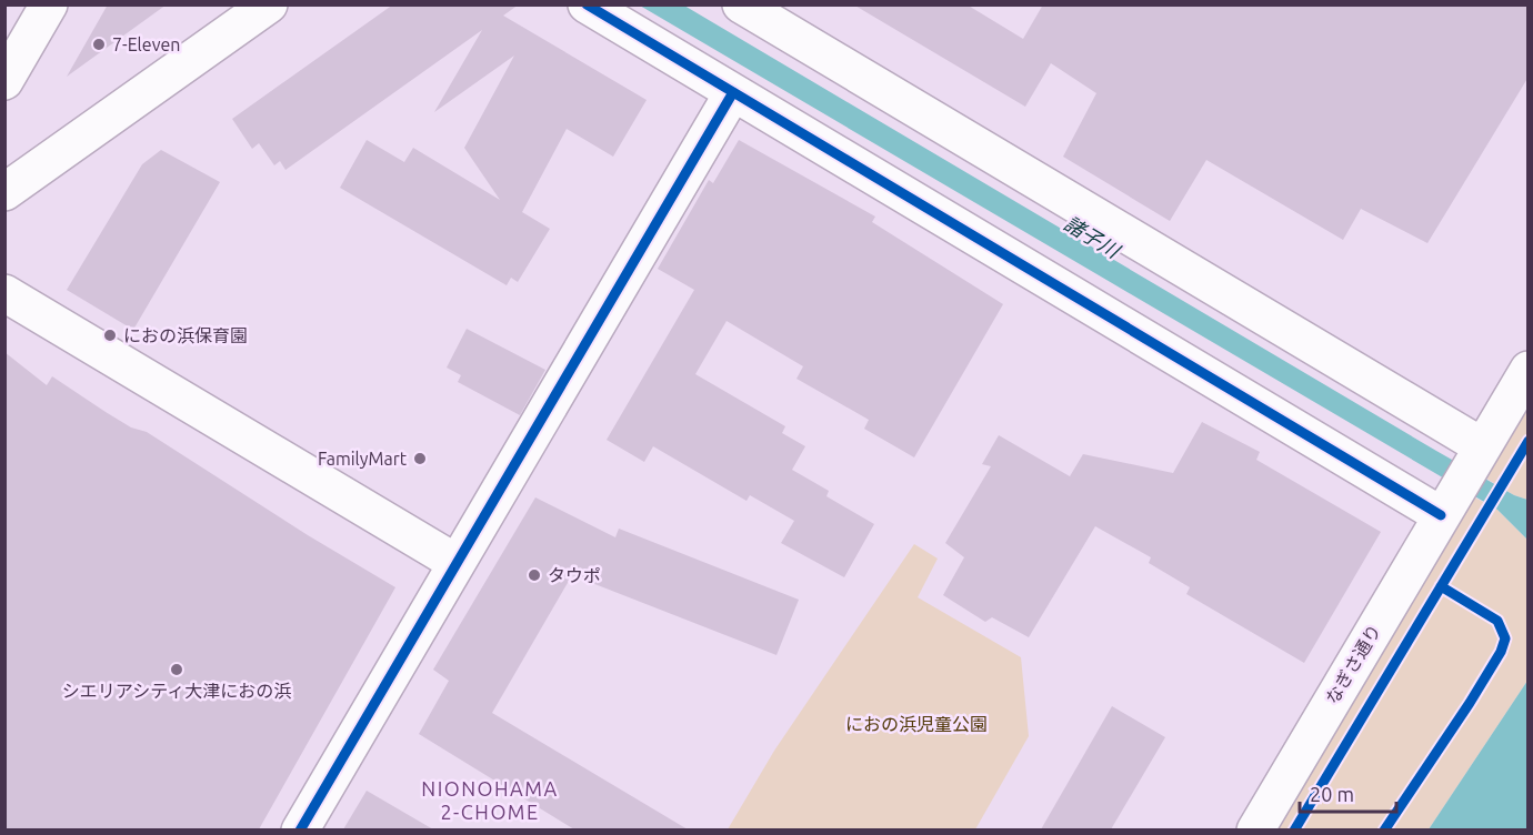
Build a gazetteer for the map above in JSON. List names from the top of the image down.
{
  "streets": {
    "street": ["なぎさ通り"]
  },
  "districts": ["NIONOHAMA 2-CHOME"],
  "water": ["諸子川"],
  "parks": ["におの浜児童公園"],
  "places": [
    "7-Eleven",
    "におの浜保育園",
    "FamilyMart",
    "タウポ",
    "シエリアシティ大津におの浜"
  ],
  "scale_bar": "20 m"
}
